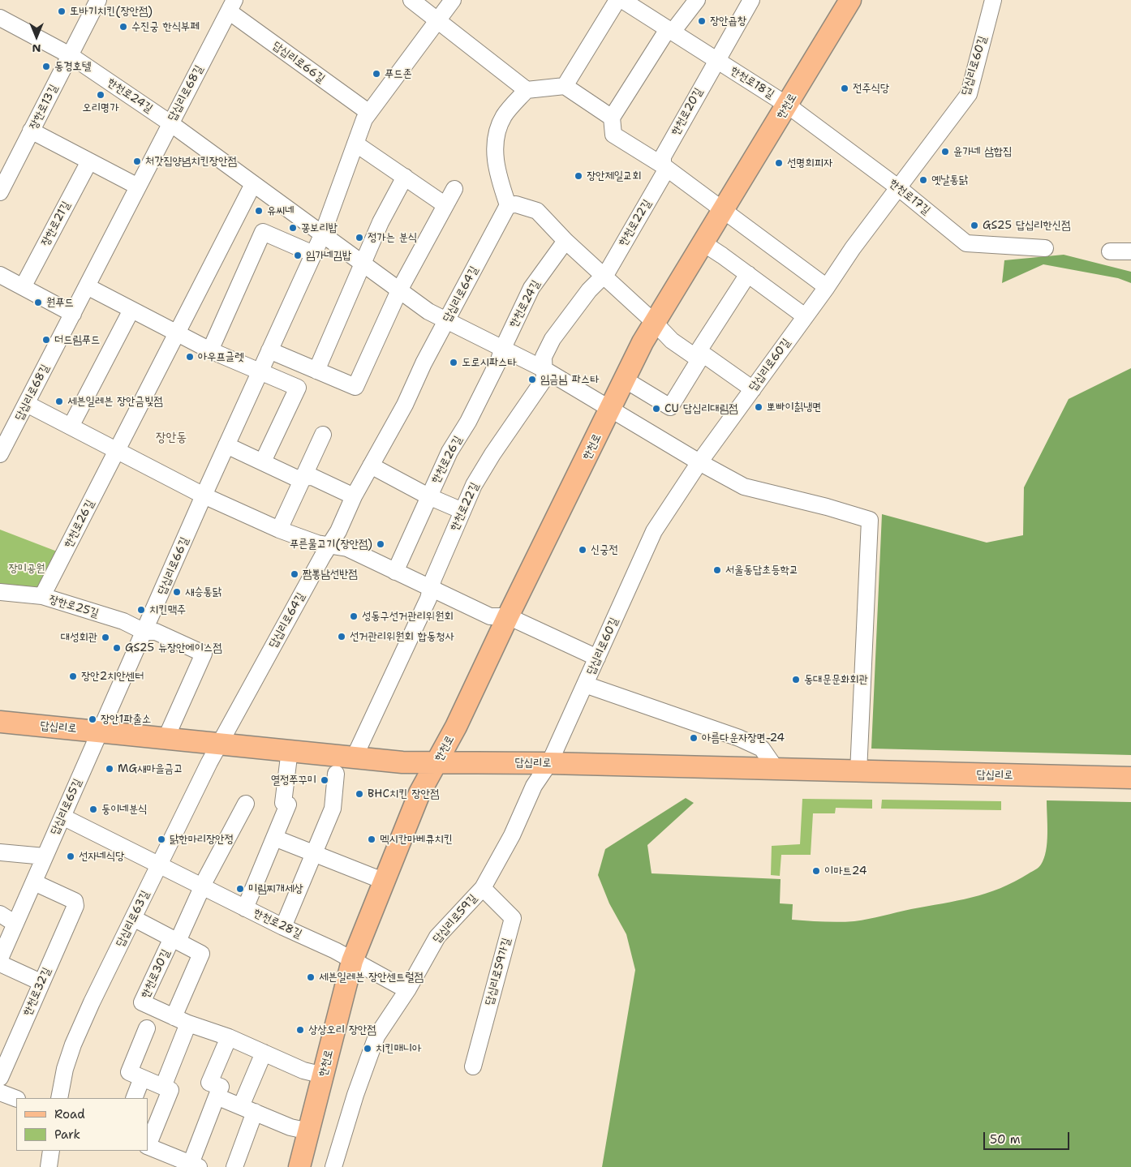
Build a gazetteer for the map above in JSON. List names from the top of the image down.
{
  "streets": {
    "main road": ["한천로", "답십리로"],
    "street": [
      "답십리로66길",
      "답십리로60길",
      "한천로18길",
      "답십리로68길",
      "한천로24길",
      "장한로13길",
      "한천로20길",
      "한천로17길",
      "한천로22길",
      "장한로21길",
      "답십리로64길",
      "한천로26길",
      "장한로25길",
      "답십리로65길",
      "답십리로63길",
      "답십리로59길",
      "한천로28길",
      "답십리로59가길",
      "한천로30길",
      "한천로32길"
    ]
  },
  "crossings": [
    ["답십리로66길", "답십리로68길"],
    ["답십리로66길", "한천로24길"],
    ["답십리로66길", "장한로25길"],
    ["답십리로66길", "답십리로"],
    ["답십리로66길", "답십리로65길"],
    ["답십리로60길", "한천로17길"],
    ["답십리로60길", "답십리로"],
    ["답십리로60길", "답십리로59길"],
    ["한천로18길", "한천로"],
    ["한천로18길", "한천로20길"],
    ["한천로18길", "한천로17길"],
    ["답십리로68길", "한천로24길"],
    ["한천로24길", "한천로"],
    ["한천로24길", "장한로13길"],
    ["한천로24길", "한천로22길"],
    ["한천로24길", "답십리로64길"],
    ["한천로24길", "한천로26길"],
    ["한천로", "한천로17길"],
    ["한천로", "답십리로"],
    ["한천로", "한천로28길"],
    ["한천로", "한천로30길"],
    ["한천로20길", "한천로22길"],
    ["한천로22길", "답십리로"],
    ["답십리로64길", "답십리로"],
    ["답십리로64길", "답십리로63길"],
    ["한천로26길", "장한로25길"],
    ["답십리로", "답십리로65길"],
    ["답십리로", "답십리로63길"],
    ["답십리로", "답십리로59길"],
    ["답십리로65길", "한천로28길"],
    ["답십리로65길", "한천로32길"],
    ["답십리로63길", "한천로28길"],
    ["답십리로63길", "한천로30길"],
    ["답십리로59길", "한천로28길"],
    ["답십리로59길", "답십리로59가길"],
    ["한천로28길", "한천로30길"]
  ],
  "districts": ["장안동"],
  "parks": ["장미공원"],
  "places": [
    "또바기치킨(장안점)",
    "장안곱창",
    "수진궁 한식부페",
    "동경호텔",
    "푸드존",
    "전주식당",
    "오리명가",
    "윤가네 삼합집",
    "처갓집양념치킨장안점",
    "선명희피자",
    "장안제일교회",
    "옛날통닭",
    "유씨네",
    "GS25 답십리한신점",
    "꽁보리밥",
    "정가는 분식",
    "임가네김밥",
    "원푸드",
    "더드림푸드",
    "아우프글렛",
    "도로시파스타",
    "임금님 파스타",
    "세븐일레븐 장안금빛점",
    "뽀빠이칡냉면",
    "CU 답십리대림점",
    "푸른물고기(장안점)",
    "신궁전",
    "서울동답초등학교",
    "짬뽕남선반점",
    "새승통닭",
    "치킨맥주",
    "성동구선거관리위원회",
    "선거관리위원회 합동청사",
    "대성회관",
    "GS25 뉴장안에이스점",
    "장안2치안센터",
    "동대문문화회관",
    "장안1파출소",
    "아름다운자장면-24",
    "MG새마을금고",
    "열정쭈꾸미",
    "BHC치킨 장안점",
    "둥이네분식",
    "닭한마리장안정",
    "멕시칸마베큐치킨",
    "선자네식당",
    "이마트24",
    "미림찌개세상",
    "세븐일레븐 장안센트럴점",
    "상상오리 장안점",
    "치킨매니아"
  ],
  "legend": ["Road", "Park"],
  "scale_bar": "50 m",
  "north": "bottom"
}
